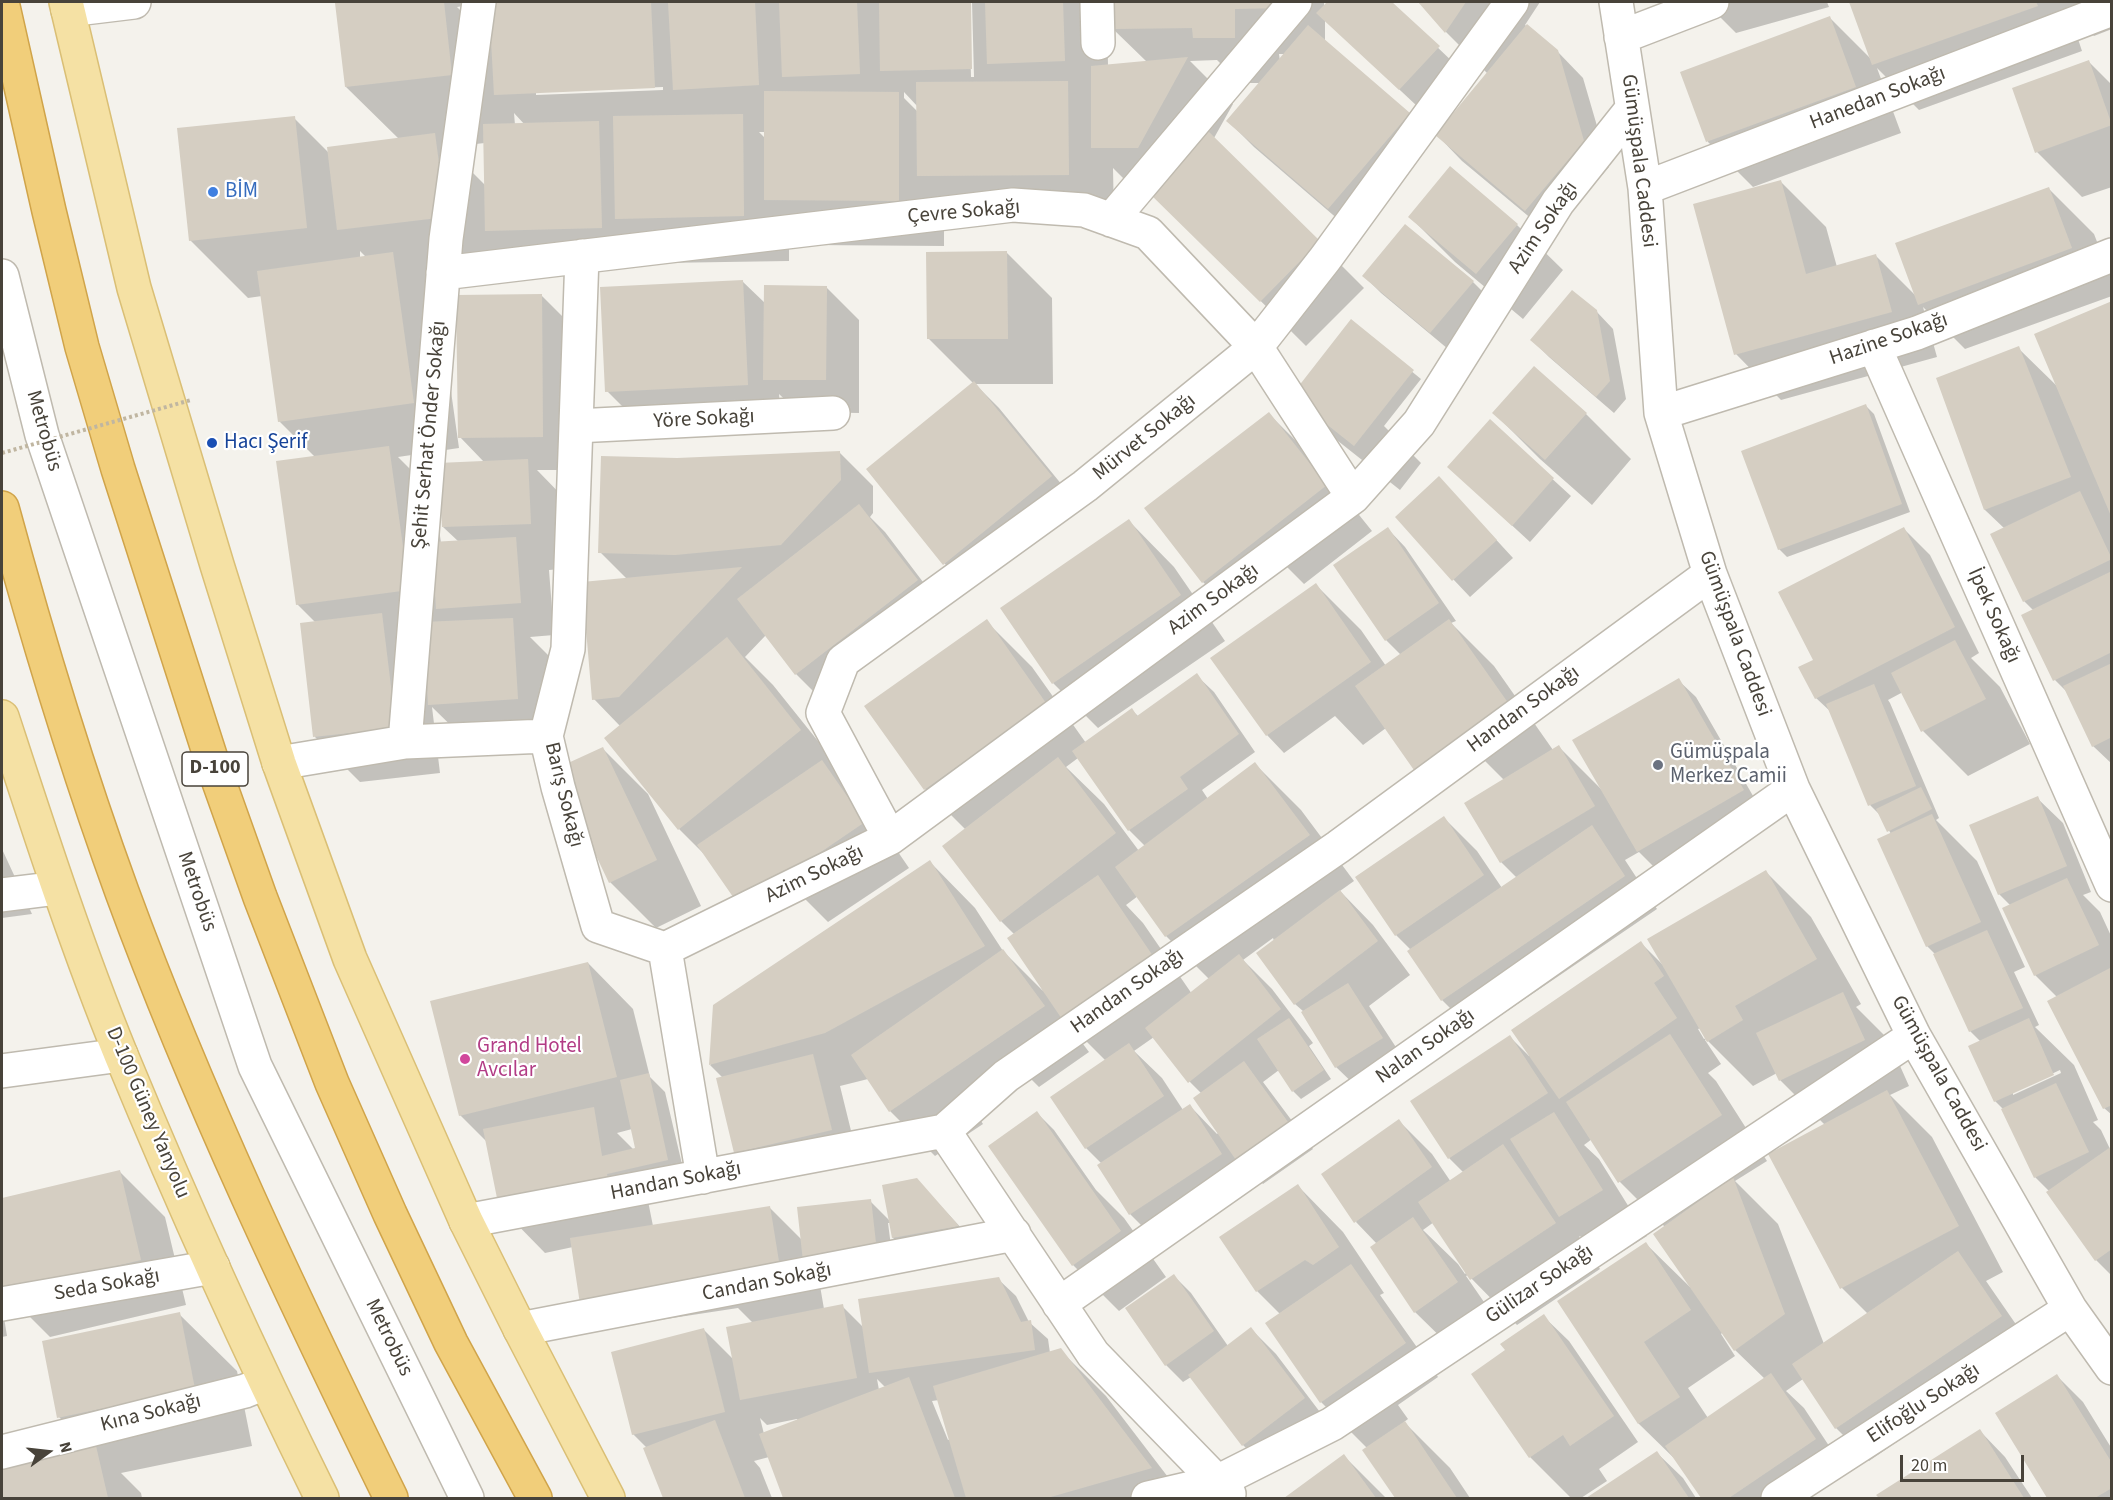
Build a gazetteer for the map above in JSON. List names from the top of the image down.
{
  "streets": {
    "highway": ["D-100"],
    "main road": ["D-100 Güney Yanyolu"],
    "street": [
      "Hanedan Sokağı",
      "Gümüşpala Caddesi",
      "Çevre Sokağı",
      "Azim Sokağı",
      "Hazine Sokağı",
      "Yöre Sokağı",
      "Metrobüs",
      "Şehit Serhat Önder Sokağı",
      "Mürvet Sokağı",
      "İpek Sokağı",
      "Handan Sokağı",
      "Barış Sokağı",
      "Nalan Sokağı",
      "Candan Sokağı",
      "Gülizar Sokağı",
      "Seda Sokağı",
      "Elifoğlu Sokağı",
      "Kına Sokağı"
    ]
  },
  "crossings": [
    ["Hanedan Sokağı", "Gümüşpala Caddesi"],
    ["Gümüşpala Caddesi", "Azim Sokağı"],
    ["Gümüşpala Caddesi", "Hazine Sokağı"],
    ["Gümüşpala Caddesi", "Handan Sokağı"],
    ["Gümüşpala Caddesi", "Nalan Sokağı"],
    ["Gümüşpala Caddesi", "Gülizar Sokağı"],
    ["Gümüşpala Caddesi", "Elifoğlu Sokağı"],
    ["Çevre Sokağı", "Azim Sokağı"],
    ["Çevre Sokağı", "Şehit Serhat Önder Sokağı"],
    ["Çevre Sokağı", "Mürvet Sokağı"],
    ["Çevre Sokağı", "Barış Sokağı"],
    ["Azim Sokağı", "Mürvet Sokağı"],
    ["Azim Sokağı", "Barış Sokağı"],
    ["Hazine Sokağı", "İpek Sokağı"],
    ["Yöre Sokağı", "Barış Sokağı"],
    ["D-100 Güney Yanyolu", "Seda Sokağı"],
    ["D-100 Güney Yanyolu", "Kına Sokağı"]
  ],
  "places": [
    "BİM",
    "Hacı Şerif",
    "Gümüşpala Merkez Camii",
    "Grand Hotel Avcılar"
  ],
  "scale_bar": "20 m",
  "north": "right"
}
